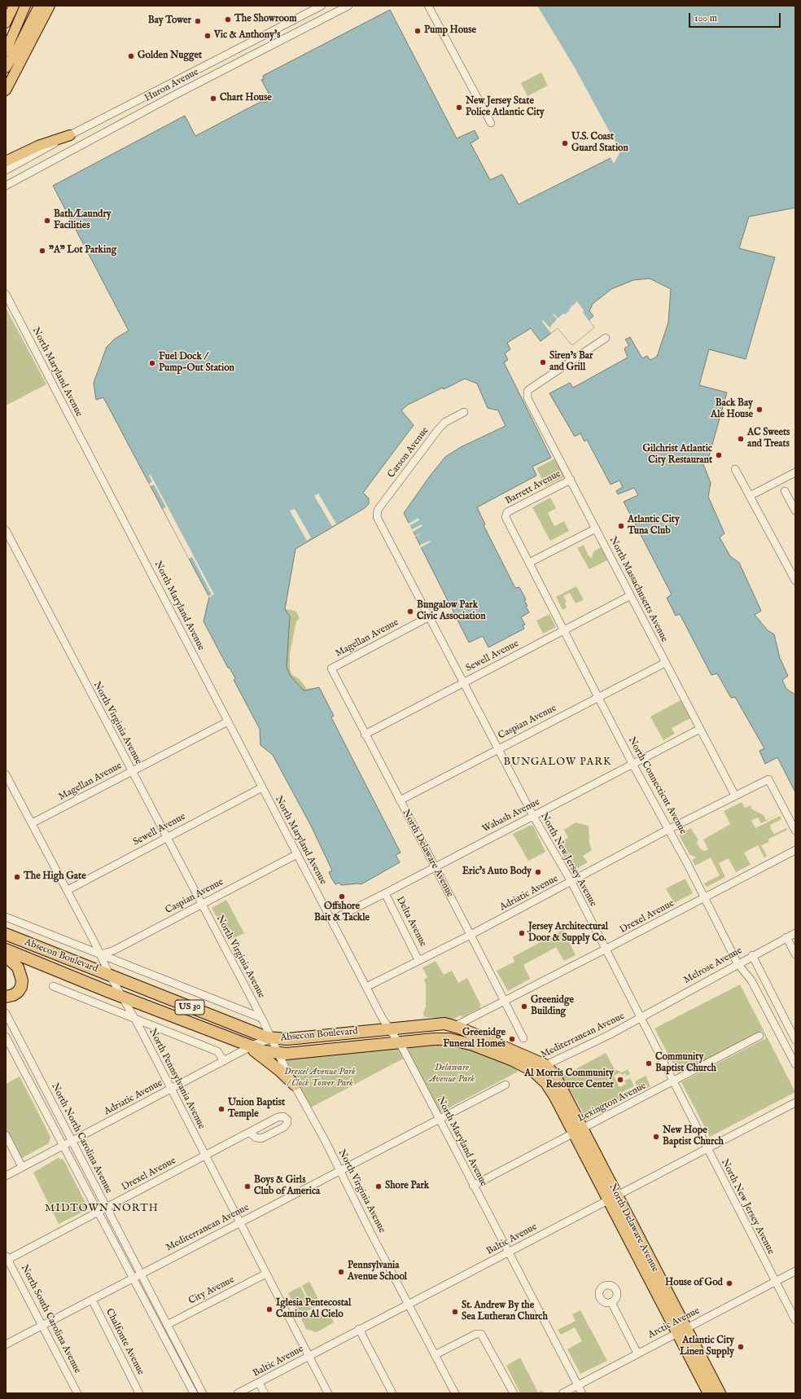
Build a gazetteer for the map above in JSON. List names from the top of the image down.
{
  "streets": {
    "highway": ["North Delaware Avenue", "Absecon Boulevard", "US 30"],
    "street": [
      "Huron Avenue",
      "North Maryland Avenue",
      "Carson Avenue",
      "Barrett Avenue",
      "North Massachusetts Avenue",
      "Magellan Avenue",
      "Sewell Avenue",
      "Caspian Avenue",
      "North Virginia Avenue",
      "North Connecticut Avenue",
      "Wabash Avenue",
      "North New Jersey Avenue",
      "Adriatic Avenue",
      "Drexel Avenue",
      "Delta Avenue",
      "Melrose Avenue",
      "Mediterranean Avenue",
      "North Pennsylvania Avenue",
      "Lexington Avenue",
      "North North Carolina Avenue",
      "Baltic Avenue",
      "City Avenue",
      "North South Carolina Avenue",
      "Arctic Avenue",
      "Chalfonte Avenue"
    ]
  },
  "crossings": [
    ["North Maryland Avenue", "Magellan Avenue"],
    ["North Maryland Avenue", "Sewell Avenue"],
    ["North Maryland Avenue", "Caspian Avenue"],
    ["North Maryland Avenue", "Wabash Avenue"],
    ["North Maryland Avenue", "Adriatic Avenue"],
    ["North Maryland Avenue", "Absecon Boulevard"],
    ["North Maryland Avenue", "Mediterranean Avenue"],
    ["North Maryland Avenue", "Lexington Avenue"],
    ["North Maryland Avenue", "Baltic Avenue"],
    ["North Maryland Avenue", "Arctic Avenue"],
    ["Carson Avenue", "North New Jersey Avenue"],
    ["Barrett Avenue", "North Massachusetts Avenue"],
    ["Barrett Avenue", "North Connecticut Avenue"],
    ["North Massachusetts Avenue", "Sewell Avenue"],
    ["North Massachusetts Avenue", "Caspian Avenue"],
    ["North Massachusetts Avenue", "Wabash Avenue"],
    ["North Massachusetts Avenue", "Adriatic Avenue"],
    ["Magellan Avenue", "North Virginia Avenue"],
    ["Magellan Avenue", "North Delaware Avenue"],
    ["Magellan Avenue", "North New Jersey Avenue"],
    ["Magellan Avenue", "North Pennsylvania Avenue"],
    ["Sewell Avenue", "North Virginia Avenue"],
    ["Sewell Avenue", "North Connecticut Avenue"],
    ["Sewell Avenue", "North Delaware Avenue"],
    ["Sewell Avenue", "North New Jersey Avenue"],
    ["Sewell Avenue", "North Pennsylvania Avenue"],
    ["Caspian Avenue", "North Virginia Avenue"],
    ["Caspian Avenue", "North Connecticut Avenue"],
    ["Caspian Avenue", "North Delaware Avenue"],
    ["Caspian Avenue", "North New Jersey Avenue"],
    ["Caspian Avenue", "Absecon Boulevard"],
    ["Caspian Avenue", "North Pennsylvania Avenue"],
    ["North Virginia Avenue", "Adriatic Avenue"],
    ["North Virginia Avenue", "Absecon Boulevard"],
    ["North Virginia Avenue", "Mediterranean Avenue"],
    ["North Virginia Avenue", "Baltic Avenue"],
    ["North Connecticut Avenue", "Wabash Avenue"],
    ["North Connecticut Avenue", "Adriatic Avenue"],
    ["North Connecticut Avenue", "Drexel Avenue"],
    ["North Connecticut Avenue", "Melrose Avenue"],
    ["Wabash Avenue", "North Delaware Avenue"],
    ["Wabash Avenue", "North New Jersey Avenue"],
    ["Wabash Avenue", "Delta Avenue"],
    ["North Delaware Avenue", "Adriatic Avenue"],
    ["North Delaware Avenue", "Drexel Avenue"],
    ["North Delaware Avenue", "Absecon Boulevard"],
    ["North Delaware Avenue", "Mediterranean Avenue"],
    ["North Delaware Avenue", "Lexington Avenue"],
    ["North Delaware Avenue", "Baltic Avenue"],
    ["North Delaware Avenue", "Arctic Avenue"],
    ["North New Jersey Avenue", "Adriatic Avenue"],
    ["North New Jersey Avenue", "Drexel Avenue"],
    ["North New Jersey Avenue", "Melrose Avenue"],
    ["North New Jersey Avenue", "Mediterranean Avenue"],
    ["North New Jersey Avenue", "Lexington Avenue"],
    ["North New Jersey Avenue", "Baltic Avenue"],
    ["North New Jersey Avenue", "Arctic Avenue"],
    ["Adriatic Avenue", "Delta Avenue"],
    ["Adriatic Avenue", "Absecon Boulevard"],
    ["Adriatic Avenue", "North Pennsylvania Avenue"],
    ["Adriatic Avenue", "North North Carolina Avenue"],
    ["Drexel Avenue", "Absecon Boulevard"],
    ["Drexel Avenue", "North Pennsylvania Avenue"],
    ["Drexel Avenue", "North North Carolina Avenue"],
    ["Drexel Avenue", "North South Carolina Avenue"],
    ["Absecon Boulevard", "Mediterranean Avenue"],
    ["Absecon Boulevard", "North Pennsylvania Avenue"],
    ["Melrose Avenue", "Mediterranean Avenue"],
    ["Mediterranean Avenue", "North Pennsylvania Avenue"],
    ["Mediterranean Avenue", "North North Carolina Avenue"],
    ["Mediterranean Avenue", "North South Carolina Avenue"],
    ["Mediterranean Avenue", "Chalfonte Avenue"],
    ["North Pennsylvania Avenue", "Baltic Avenue"],
    ["North Pennsylvania Avenue", "City Avenue"],
    ["North North Carolina Avenue", "City Avenue"]
  ],
  "districts": ["BUNGALOW PARK", "MIDTOWN NORTH"],
  "parks": ["Delaware Avenue Park", "Drexel Avenue Park / Clock Tower Park"],
  "places": [
    "The Showroom",
    "Bay Tower",
    "Pump House",
    "Vic & Anthony's",
    "Golden Nugget",
    "Chart House",
    "New Jersey State Police Atlantic City",
    "U.S. Coast Guard Station",
    "Bath/Laundry Facilities",
    "\"A\" Lot Parking",
    "Siren’s Bar and Grill",
    "Fuel Dock / Pump-Out Station",
    "Back Bay Ale House",
    "AC Sweets and Treats",
    "Gilchrist Atlantic City Restaurant",
    "Atlantic City Tuna Club",
    "Bungalow Park Civic Association",
    "Eric's Auto Body",
    "The High Gate",
    "Offshore Bait & Tackle",
    "Jersey Architectural Door & Supply Co.",
    "Greenidge Building",
    "Greenidge Funeral Homes",
    "Community Baptist Church",
    "Al Morris Community Resource Center",
    "Union Baptist Temple",
    "New Hope Baptist Church",
    "Boys & Girls Club of America",
    "Shore Park",
    "Pennsylvania Avenue School",
    "House of God",
    "Iglesia Pentecostal Camino Al Cielo",
    "St. Andrew By the Sea Lutheran Church",
    "Atlantic City Linen Supply"
  ],
  "scale_bar": "100 m"
}
